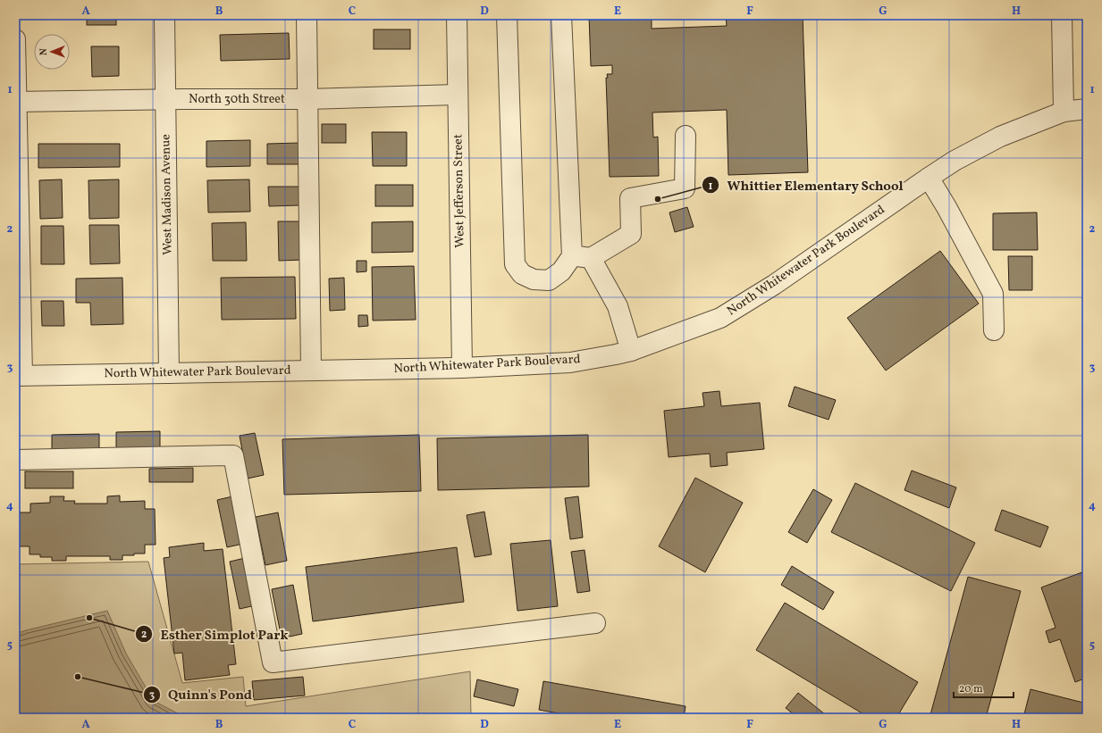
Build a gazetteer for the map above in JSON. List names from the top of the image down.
{
  "streets": {
    "street": [
      "North 30th Street",
      "West Jefferson Street",
      "West Madison Avenue",
      "North Whitewater Park Boulevard"
    ]
  },
  "crossings": [
    ["North 30th Street", "West Jefferson Street"],
    ["North 30th Street", "West Madison Avenue"],
    ["West Jefferson Street", "North Whitewater Park Boulevard"],
    ["West Madison Avenue", "North Whitewater Park Boulevard"]
  ],
  "places": ["Whittier Elementary School", "Esther Simplot Park", "Quinn's Pond"],
  "scale_bar": "20 m",
  "north": "left",
  "grid": {
    "columns": [
      "A",
      "B",
      "C",
      "D",
      "E",
      "F",
      "G",
      "H"
    ],
    "rows": [
      "1",
      "2",
      "3",
      "4",
      "5"
    ]
  }
}
